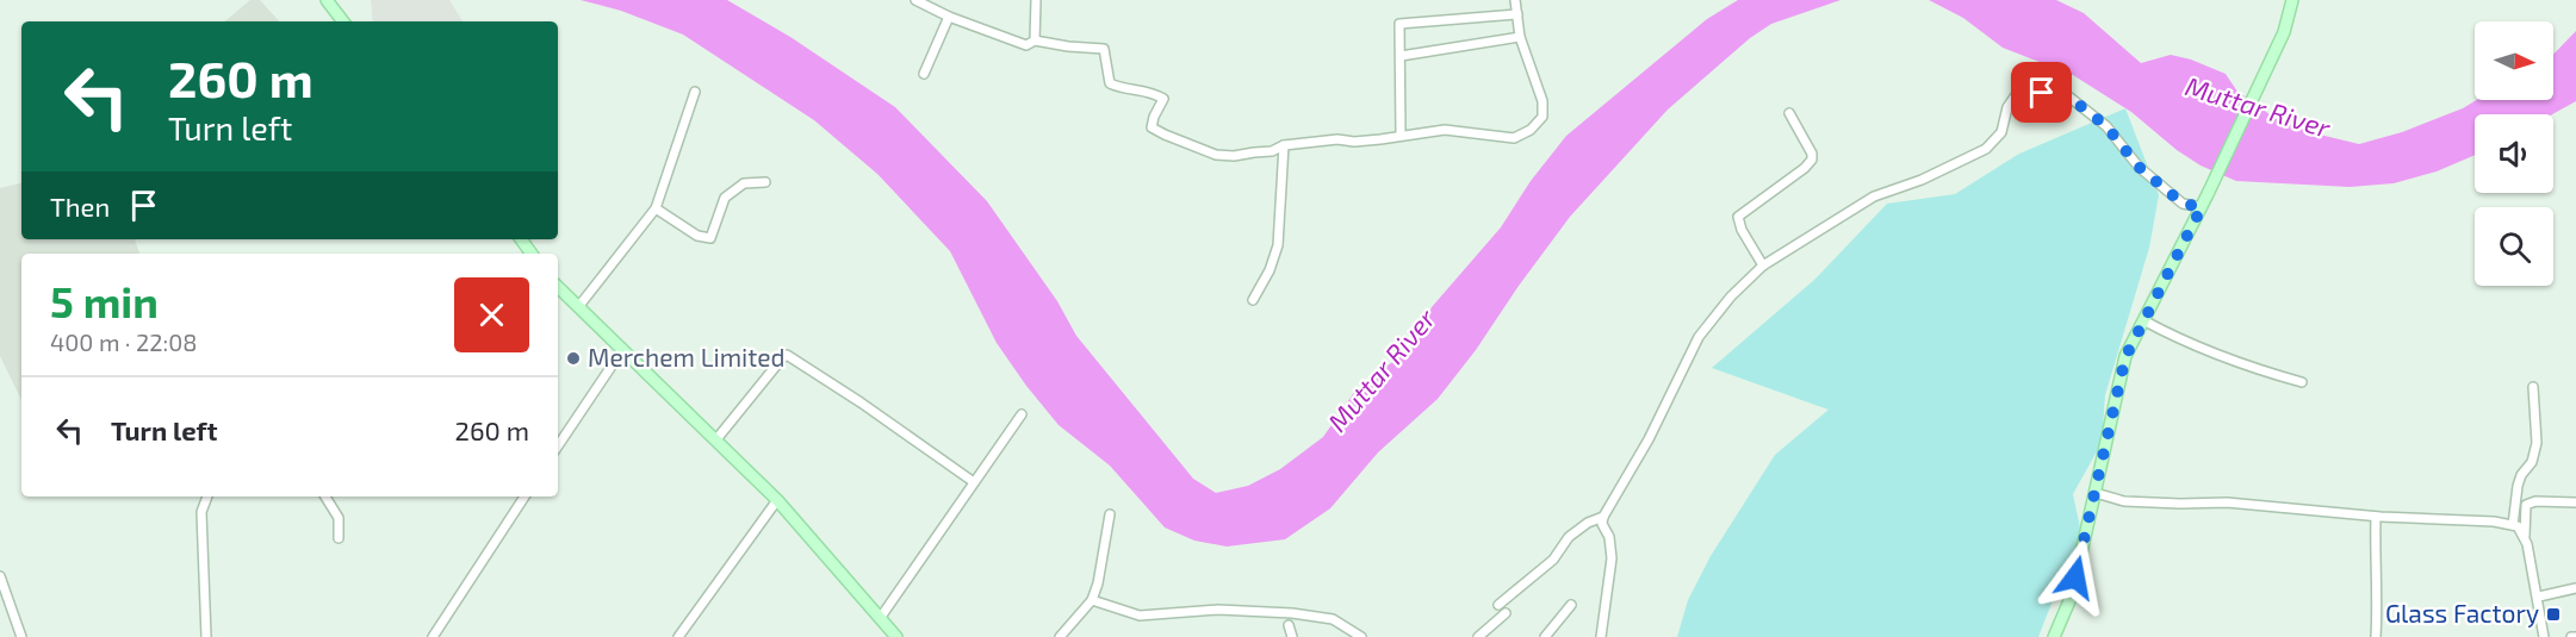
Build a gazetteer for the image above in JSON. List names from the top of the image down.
{
  "water": ["Muttar River"],
  "places": {
    "other": ["Merchem Limited"],
    "transit": ["Glass Factory"]
  },
  "north": "right",
  "page": {
    "turn": ["260 m", "Turn left"],
    "then": "Then",
    "heading": ["5 min", "400 m · 22:08"],
    "list": [
      {
        "name": "Turn left",
        "value": "260 m"
      }
    ]
  }
}
